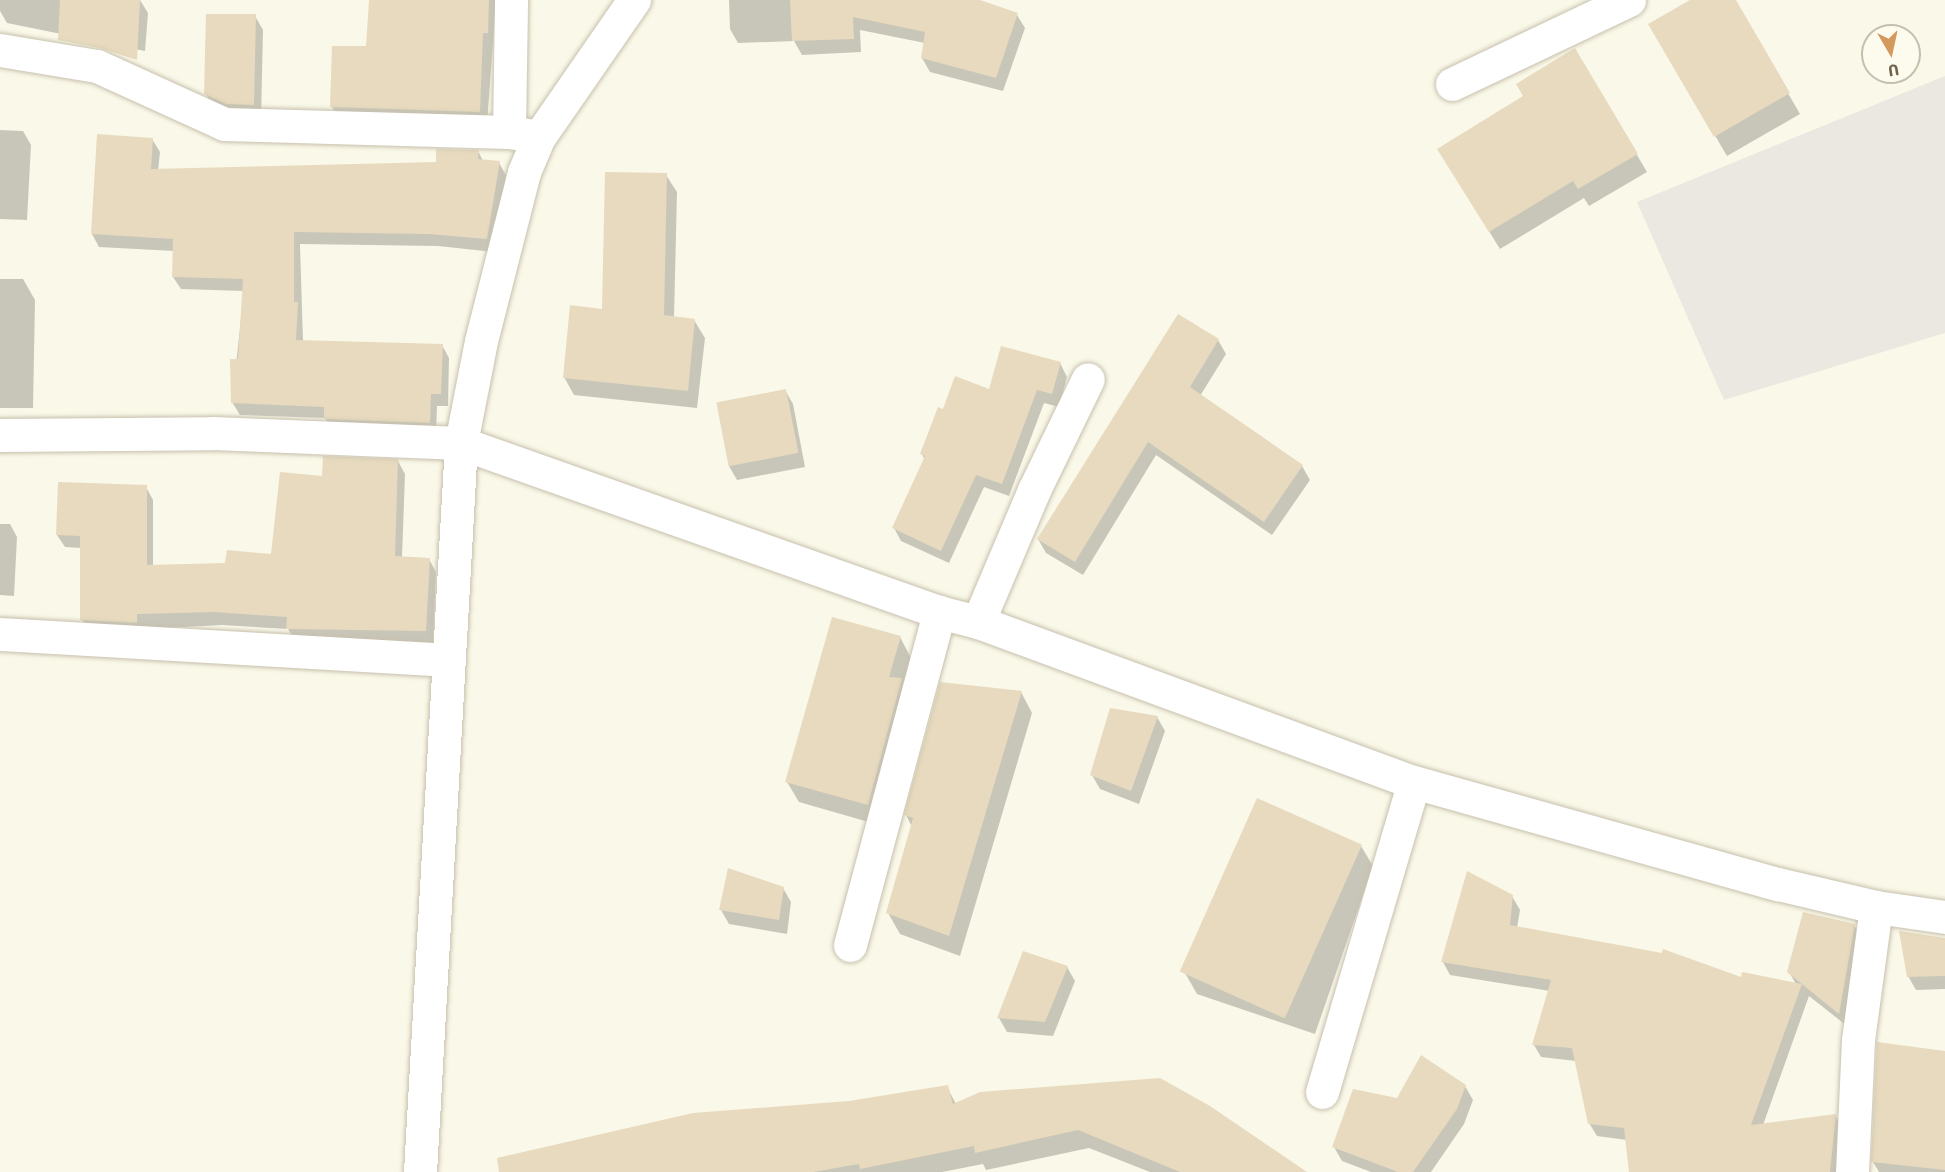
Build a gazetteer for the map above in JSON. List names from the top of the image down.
{
  "north": "bottom"
}
